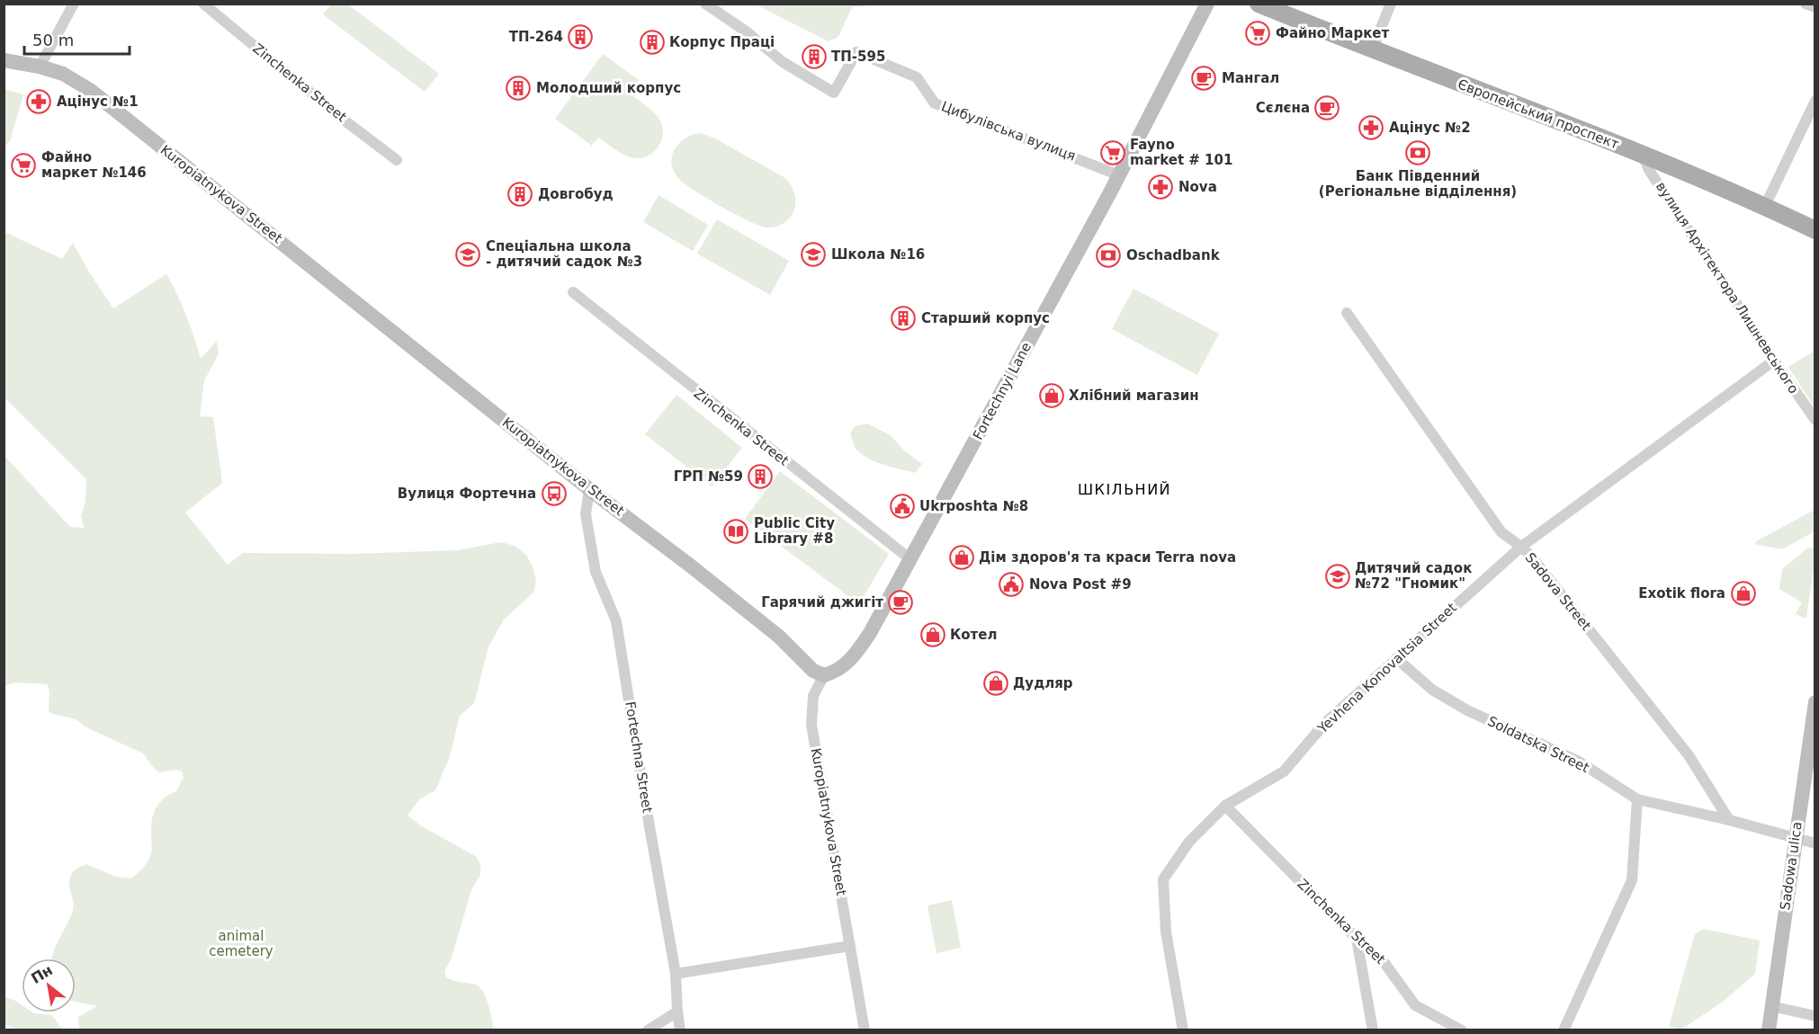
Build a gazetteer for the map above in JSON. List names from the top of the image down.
{
  "streets": {
    "main road": ["Європейський проспект"],
    "street": [
      "Zinchenka Street",
      "Цибулівська вулиця",
      "Kuropiatnykova Street",
      "вулиця Архітектора Лишневського",
      "Fortechnyi Lane",
      "Sadova Street",
      "Yevhena Konovaltsia Street",
      "Soldatska Street",
      "Fortechna Street",
      "Sadowa ulica"
    ]
  },
  "crossings": [
    ["Zinchenka Street", "Fortechnyi Lane"],
    ["Zinchenka Street", "Yevhena Konovaltsia Street"],
    ["Європейський проспект", "вулиця Архітектора Лишневського"],
    ["Цибулівська вулиця", "Fortechnyi Lane"],
    ["Kuropiatnykova Street", "Fortechnyi Lane"],
    ["Kuropiatnykova Street", "Fortechna Street"],
    ["вулиця Архітектора Лишневського", "Yevhena Konovaltsia Street"],
    ["Sadova Street", "Yevhena Konovaltsia Street"],
    ["Sadova Street", "Soldatska Street"],
    ["Yevhena Konovaltsia Street", "Soldatska Street"],
    ["Soldatska Street", "Sadowa ulica"]
  ],
  "districts": ["ШКІЛЬНИЙ"],
  "parks": ["animal cemetery"],
  "places": {
    "supermarket": ["Файно Маркет", "Fayno market # 101", "Файно маркет №146"],
    "building": [
      "ТП-264",
      "Корпус Праці",
      "ТП-595",
      "Молодший корпус",
      "Довгобуд",
      "Старший корпус",
      "ГРП №59"
    ],
    "cafe": ["Мангал", "Сєлєна", "Гарячий джигіт"],
    "pharmacy": ["Ацінус №1", "Ацінус №2", "Nova"],
    "bank": ["Банк Південний (Регіональне відділення)", "Oschadbank"],
    "school or university": ["Спеціальна школа - дитячий садок №3", "Школа №16", "Дитячий садок №72 \"Гномик\""],
    "shop": [
      "Хлібний магазин",
      "Дім здоров'я та краси Terra nova",
      "Exotik flora",
      "Котел",
      "Дудляр"
    ],
    "bus stop": ["Вулиця Фортечна"],
    "public building": ["Ukrposhta №8", "Nova Post #9"],
    "library": ["Public City Library #8"]
  },
  "scale_bar": "50 m",
  "north": "top left"
}
